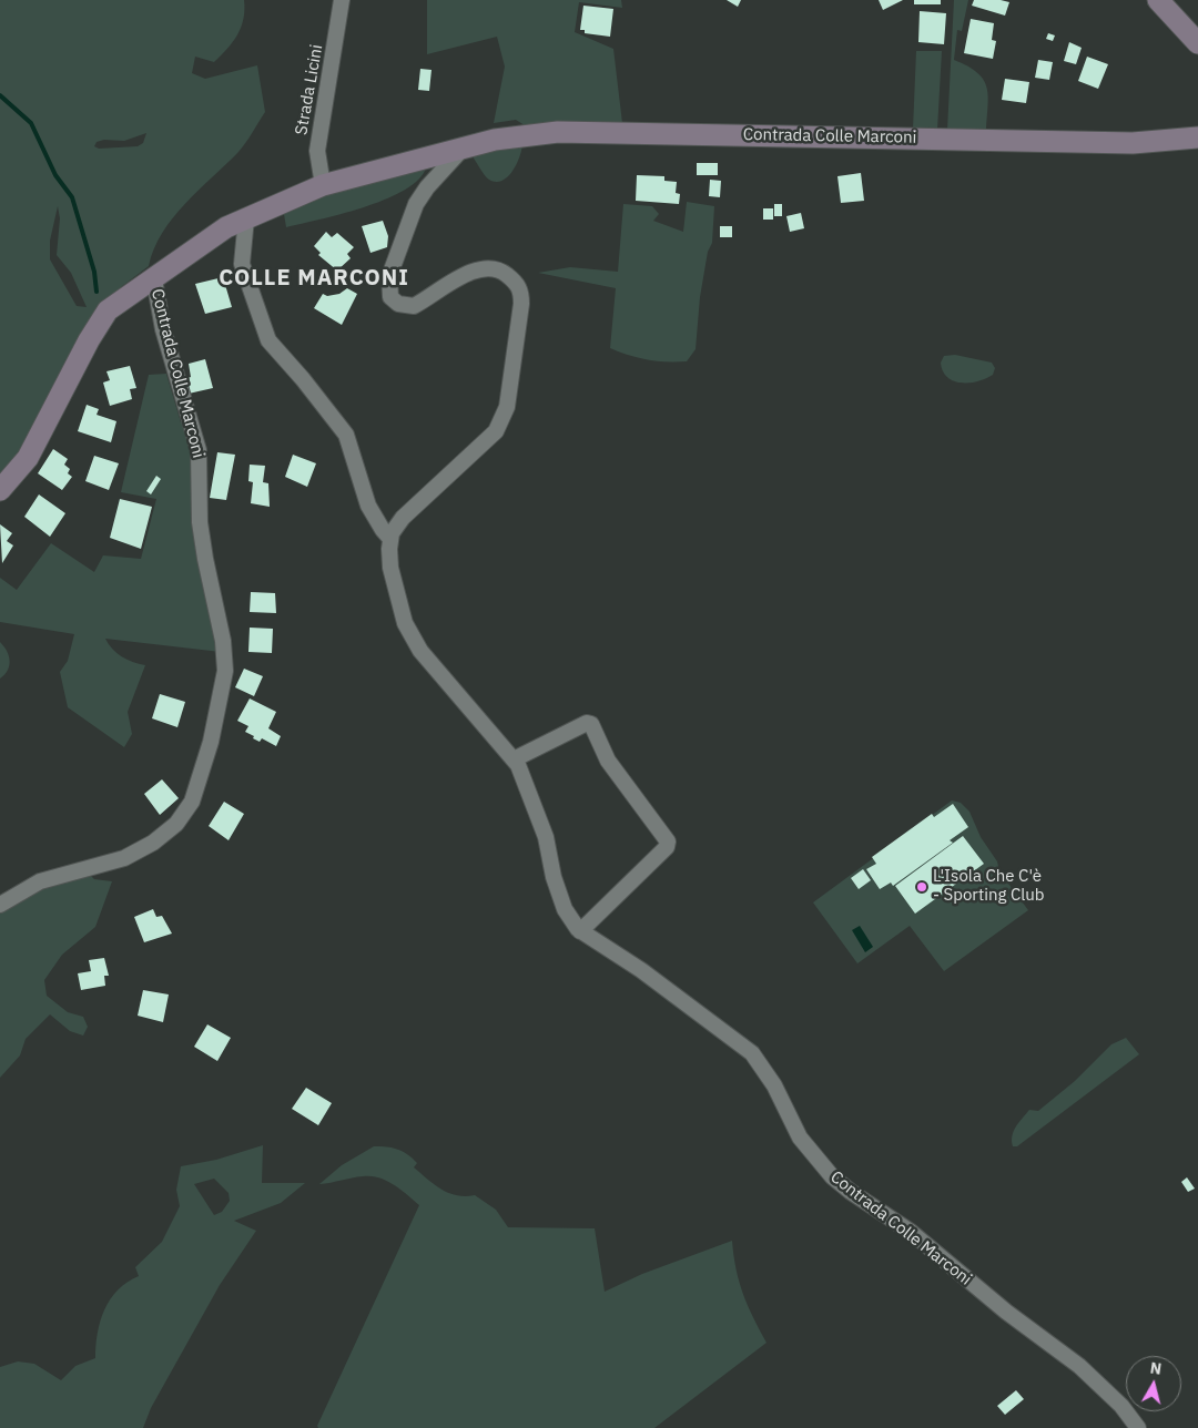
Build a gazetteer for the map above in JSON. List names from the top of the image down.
{
  "streets": {
    "street": ["Strada Licini", "Contrada Colle Marconi"]
  },
  "crossings": [
    ["Strada Licini", "Contrada Colle Marconi"]
  ],
  "districts": ["COLLE MARCONI"],
  "places": ["L'Isola Che C'è - Sporting Club"],
  "north": "top"
}
